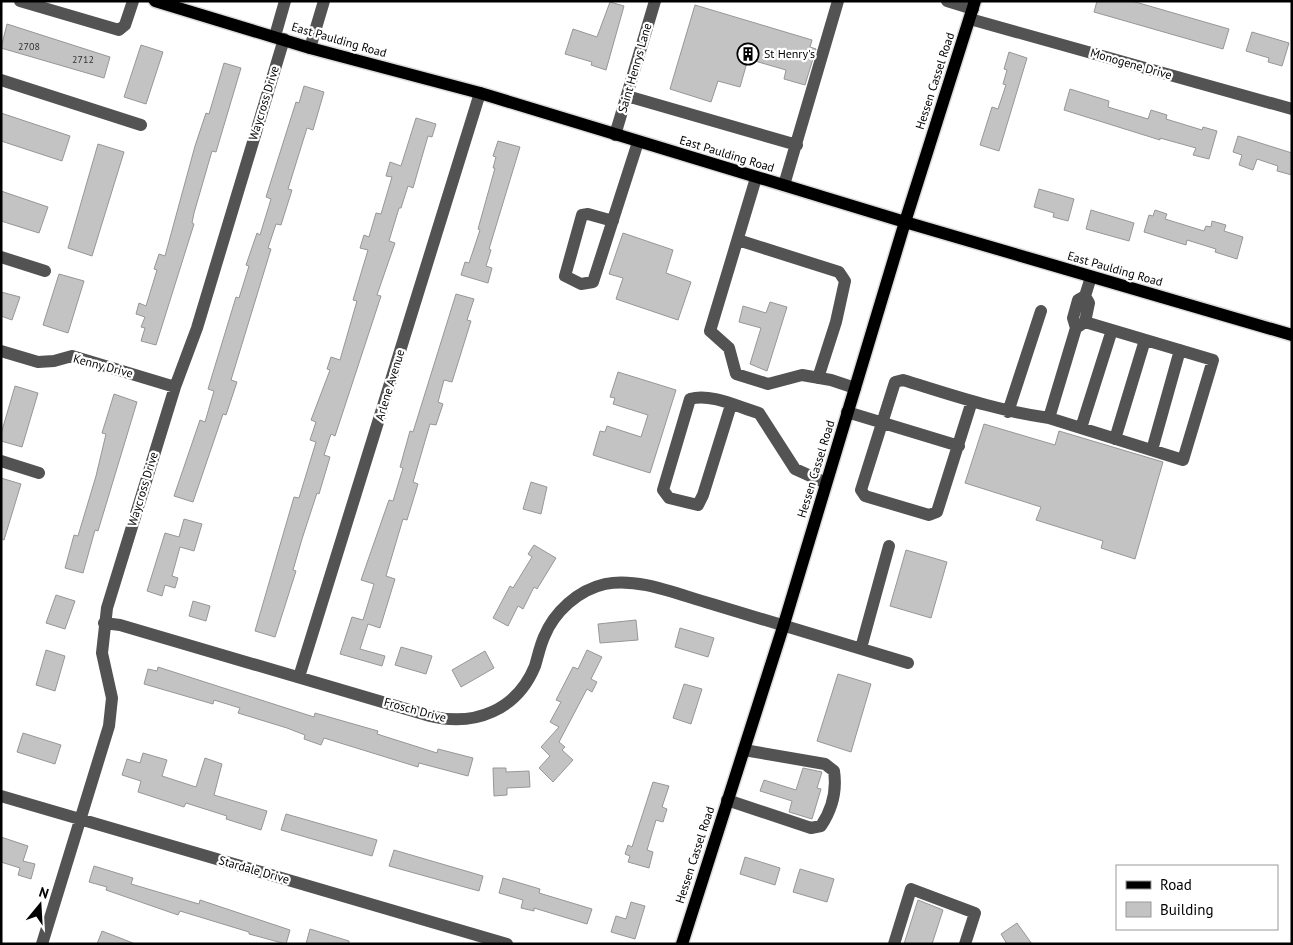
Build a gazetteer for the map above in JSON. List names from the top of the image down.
{
  "streets": {
    "main road": ["East Paulding Road", "Hessen Cassel Road"],
    "street": [
      "Monogene Drive",
      "Saint Henrys Lane",
      "Waycross Drive",
      "Kenny Drive",
      "Arlene Avenue",
      "Frosch Drive",
      "Stardale Drive"
    ]
  },
  "crossings": [
    ["East Paulding Road", "Saint Henrys Lane"],
    ["East Paulding Road", "Hessen Cassel Road"],
    ["East Paulding Road", "Waycross Drive"],
    ["East Paulding Road", "Arlene Avenue"],
    ["Monogene Drive", "Hessen Cassel Road"],
    ["Hessen Cassel Road", "Frosch Drive"],
    ["Waycross Drive", "Kenny Drive"],
    ["Waycross Drive", "Frosch Drive"],
    ["Waycross Drive", "Stardale Drive"],
    ["Arlene Avenue", "Frosch Drive"]
  ],
  "places": {
    "building": ["St Henry's"]
  },
  "house_numbers": ["2708", "2712"],
  "legend": ["Road", "Building"],
  "north": "top"
}
